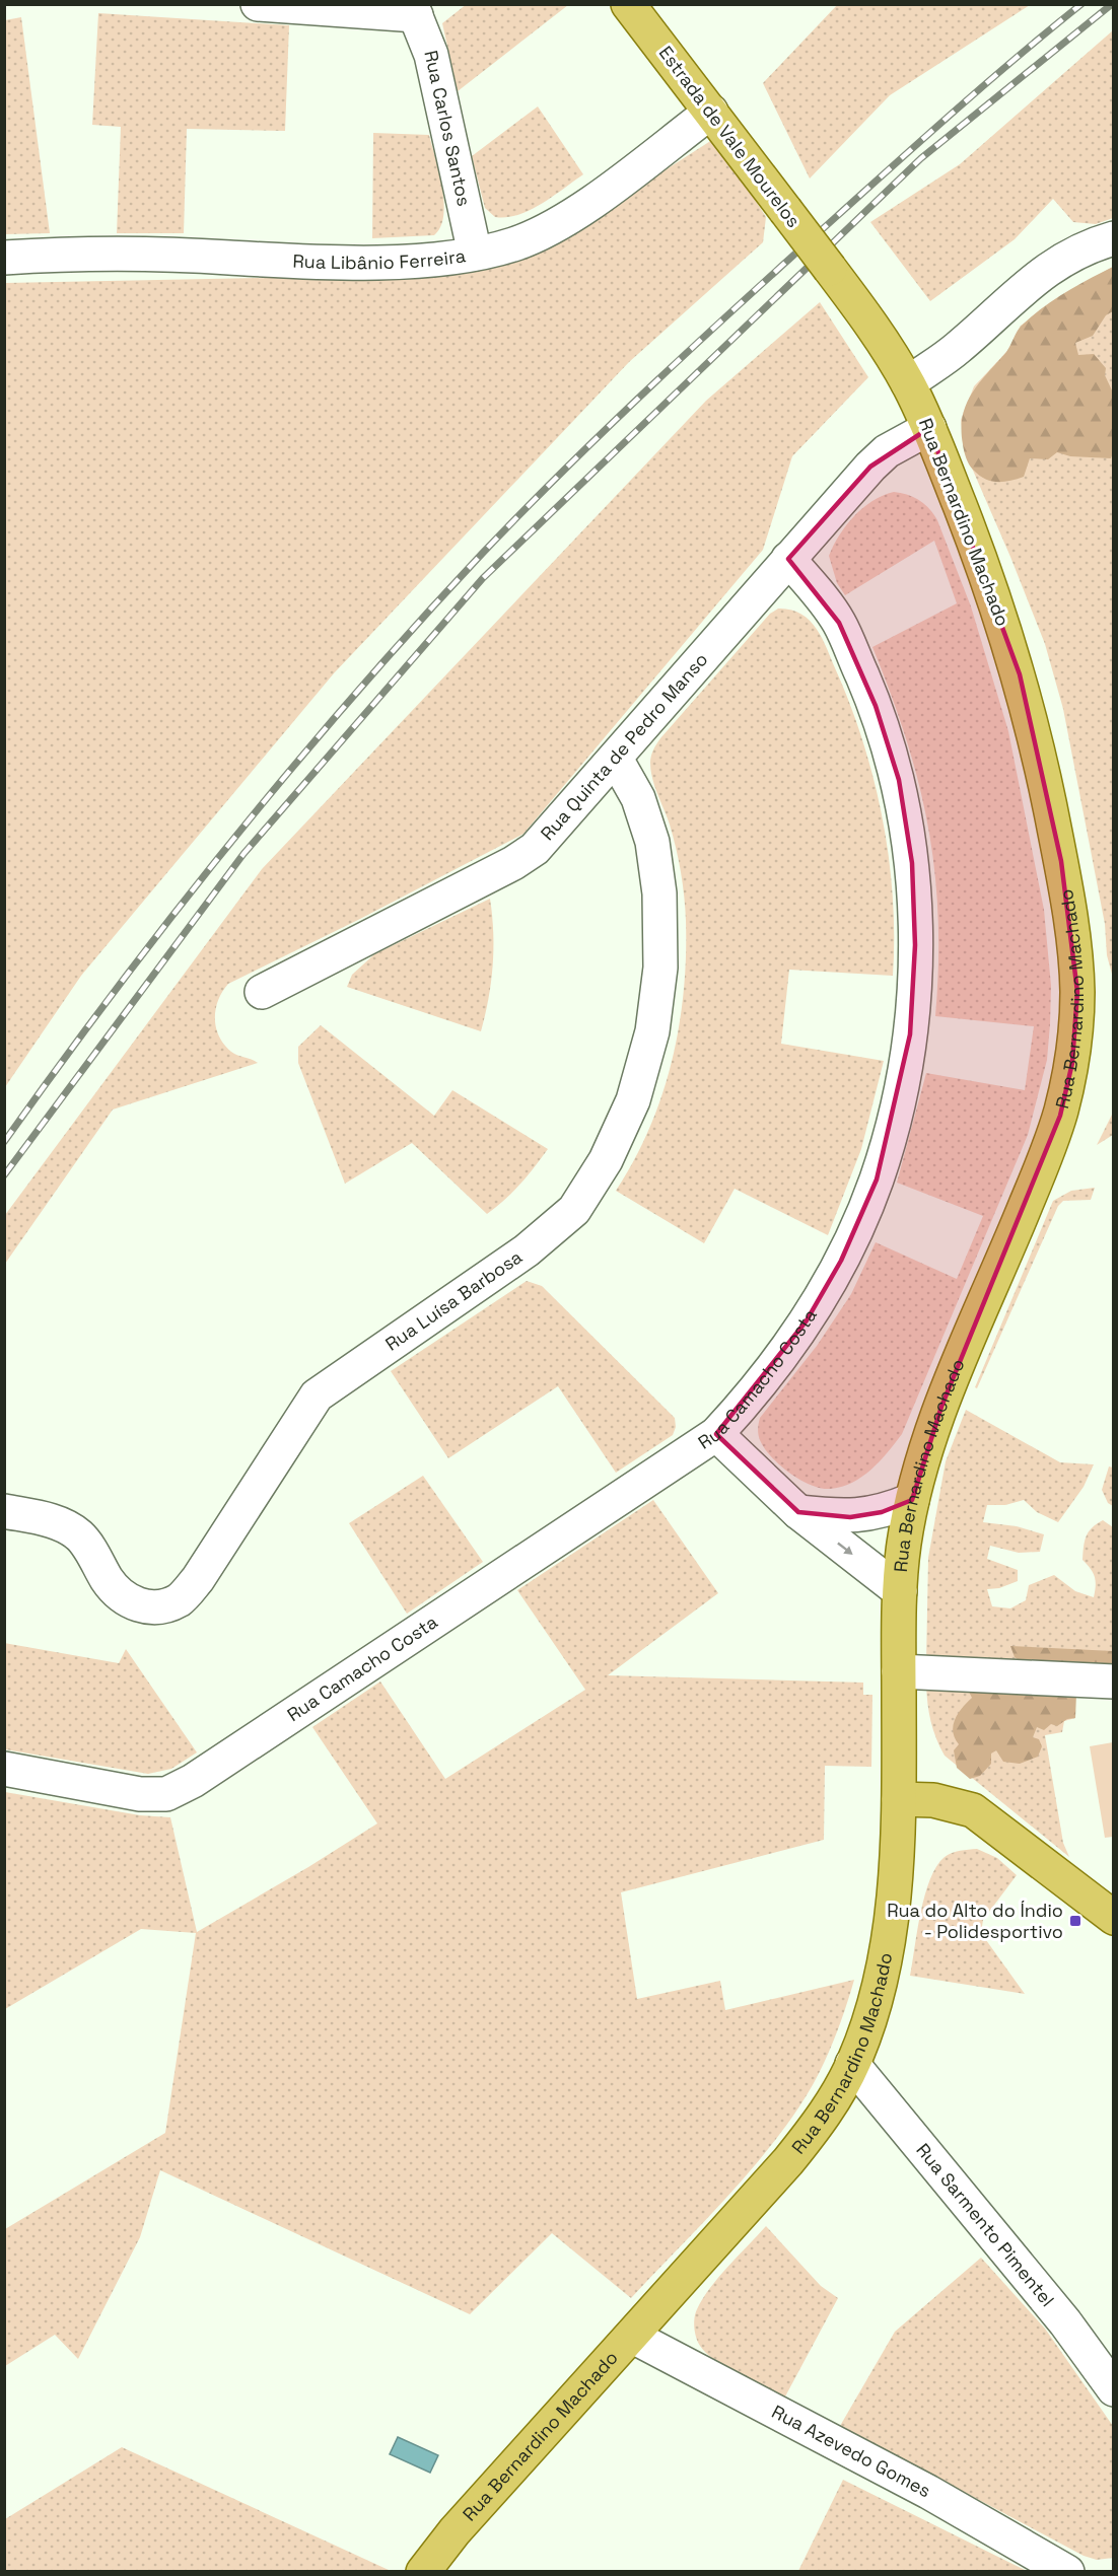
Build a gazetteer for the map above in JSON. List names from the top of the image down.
{
  "streets": {
    "main road": ["Estrada de Vale Mourelos", "Rua Bernardino Machado"],
    "street": [
      "Rua Carlos Santos",
      "Rua Libânio Ferreira",
      "Rua Quinta de Pedro Manso",
      "Rua Luísa Barbosa",
      "Rua Camacho Costa",
      "Rua Sarmento Pimentel",
      "Rua Azevedo Gomes"
    ]
  },
  "crossings": [
    ["Rua Carlos Santos", "Rua Libânio Ferreira"],
    ["Estrada de Vale Mourelos", "Rua Libânio Ferreira"],
    ["Estrada de Vale Mourelos", "Rua Bernardino Machado"],
    ["Rua Bernardino Machado", "Rua Quinta de Pedro Manso"],
    ["Rua Bernardino Machado", "Rua Sarmento Pimentel"],
    ["Rua Bernardino Machado", "Rua Azevedo Gomes"],
    ["Rua Quinta de Pedro Manso", "Rua Luísa Barbosa"],
    ["Rua Quinta de Pedro Manso", "Rua Camacho Costa"]
  ],
  "places": {
    "transit": ["Rua do Alto do Índio - Polidesportivo"]
  }
}
